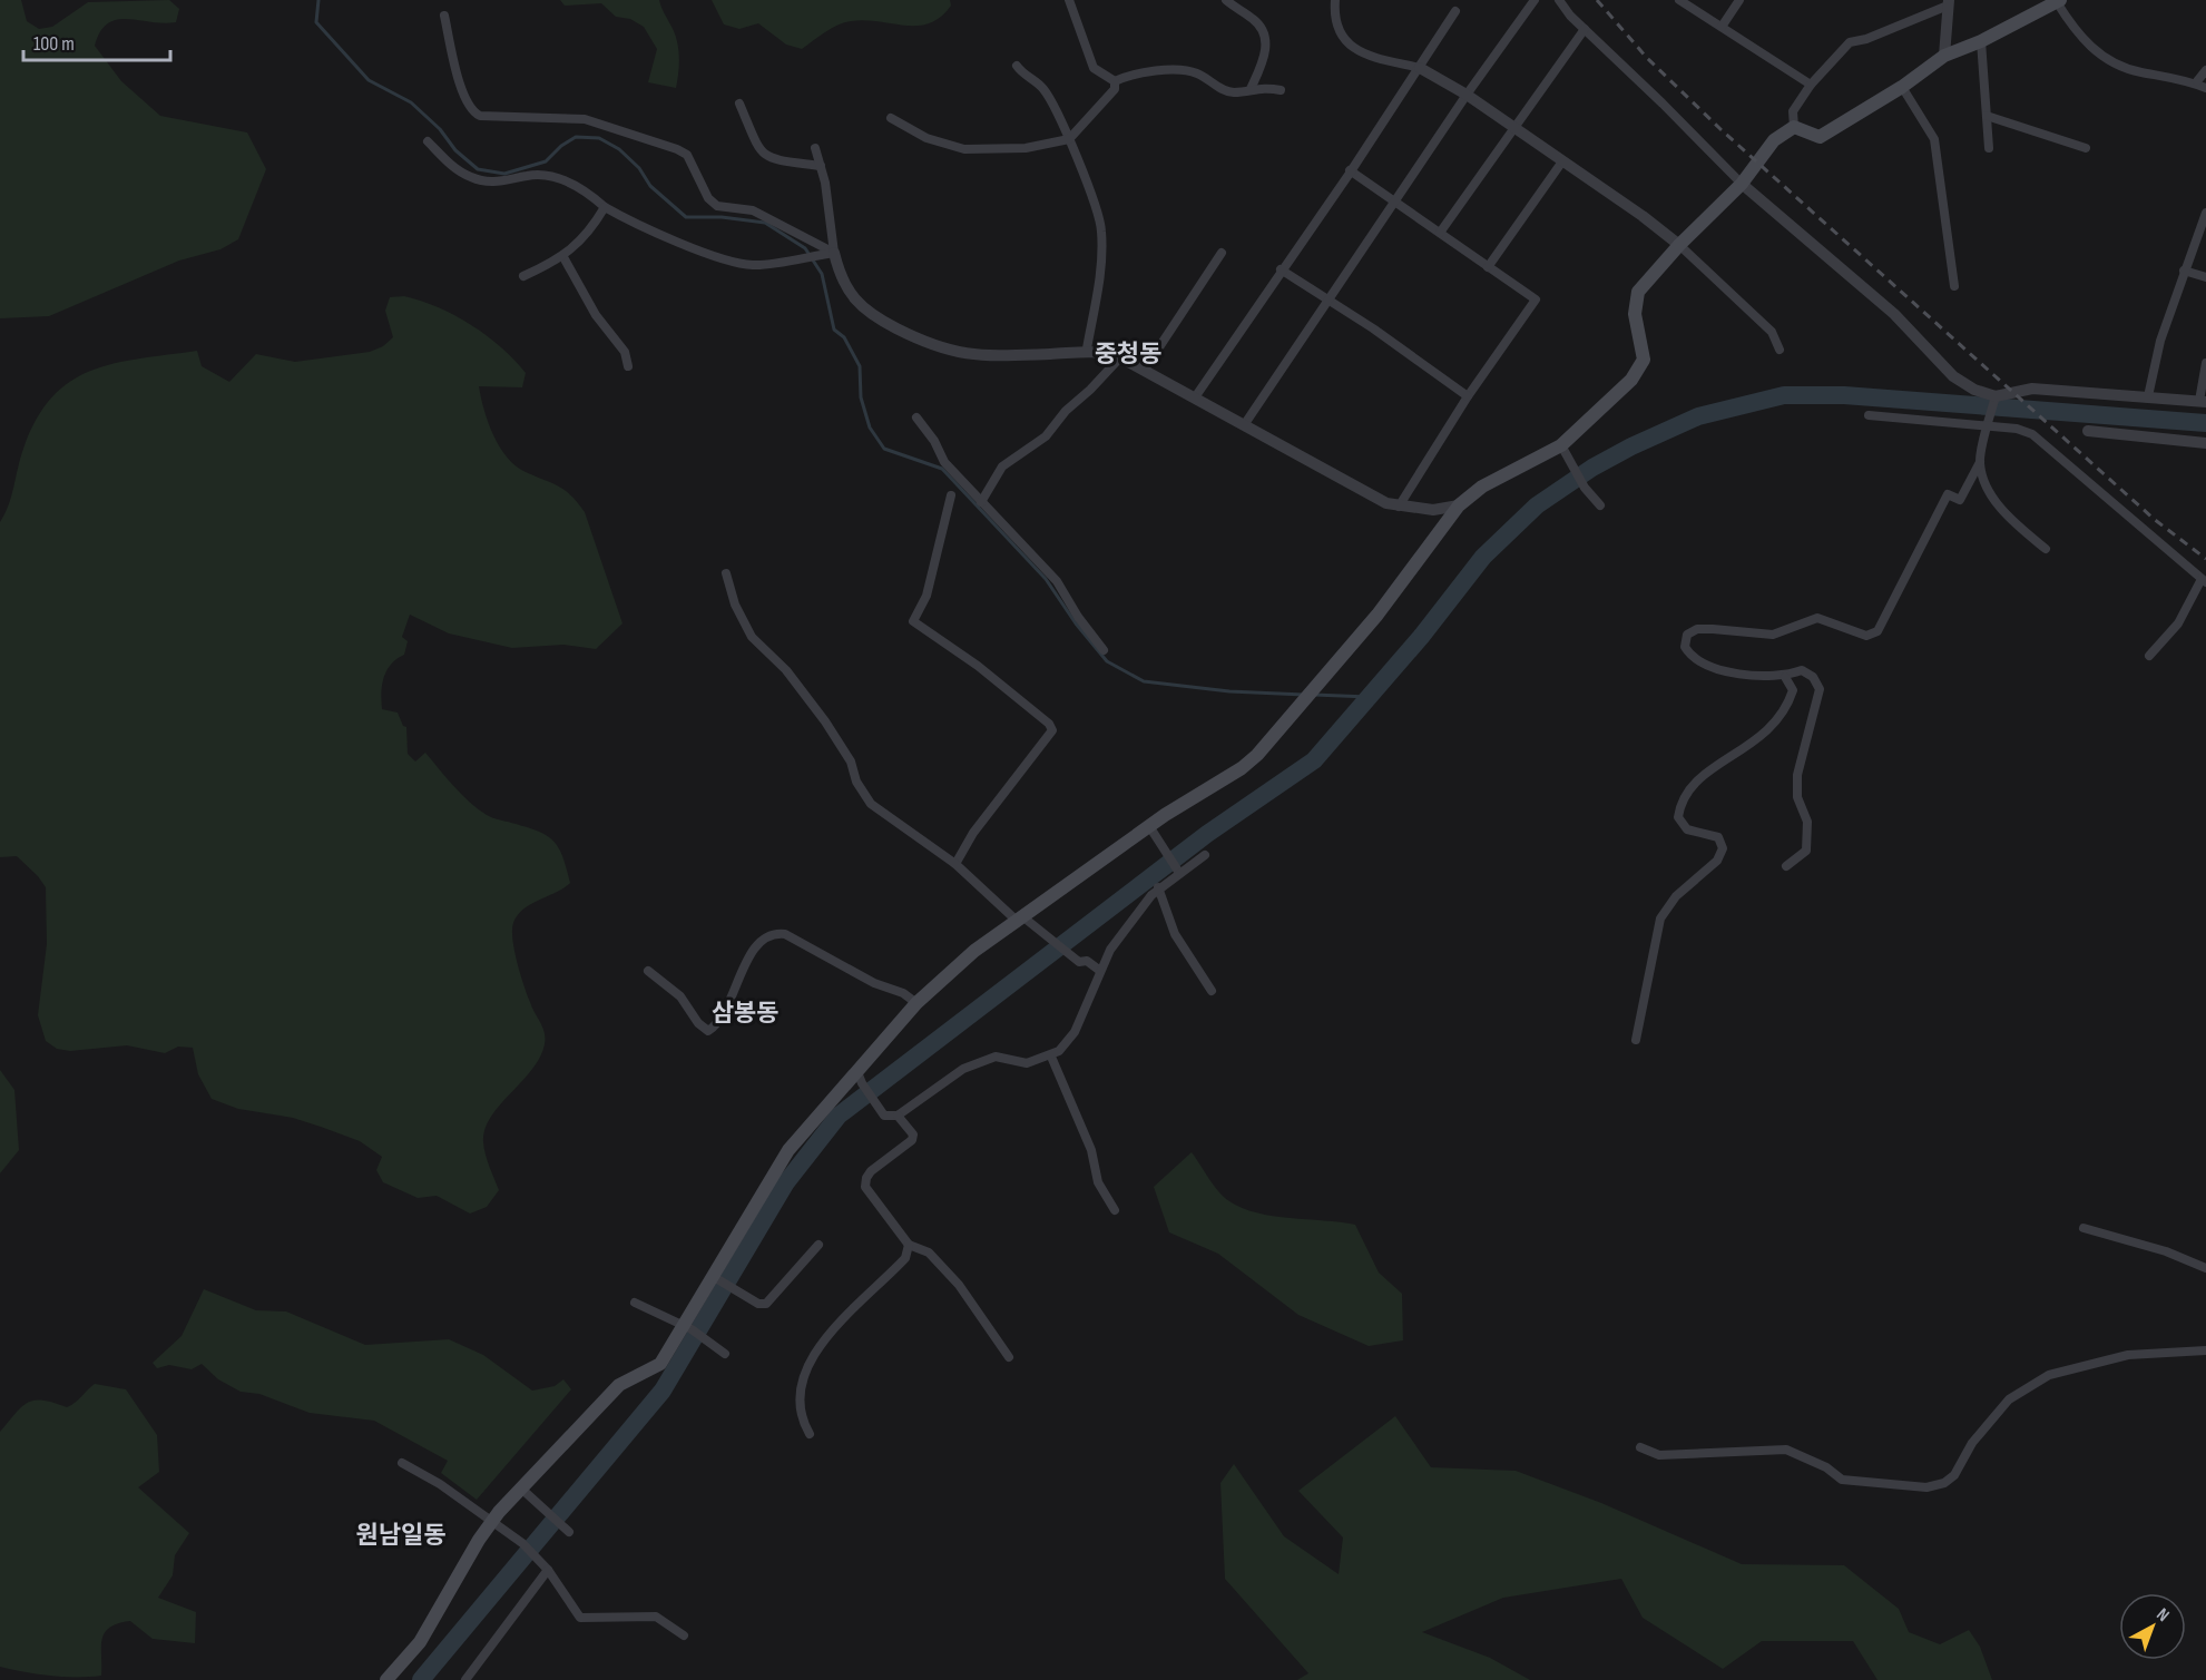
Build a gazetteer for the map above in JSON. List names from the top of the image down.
{
  "districts": ["중청동", "삼봉동", "원남일동"],
  "scale_bar": "100 m",
  "north": "top right"
}
